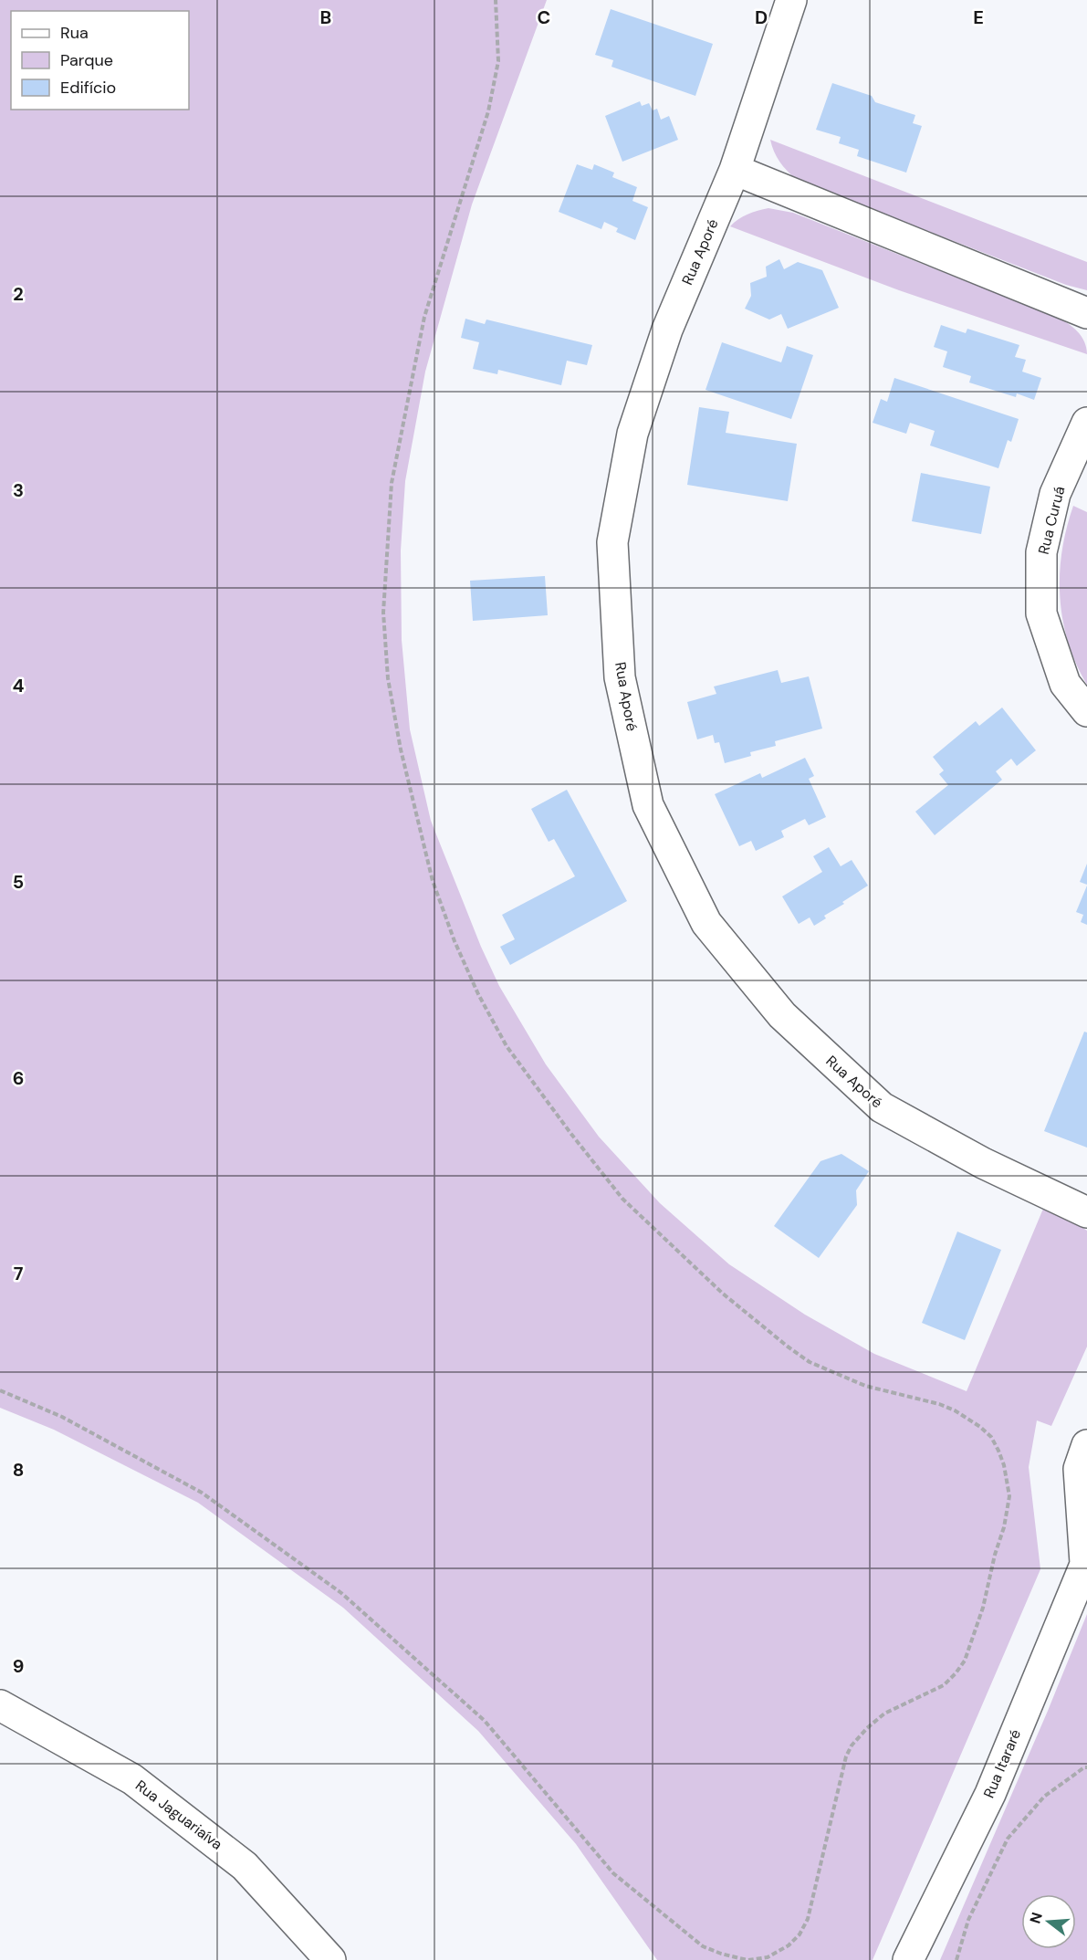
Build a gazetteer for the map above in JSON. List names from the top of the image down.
{
  "streets": {
    "street": [
      "Rua Aporé",
      "Rua Curuá",
      "Rua Itararé",
      "Rua Jaguariaíva"
    ]
  },
  "legend": ["Rua", "Parque", "Edifício"],
  "north": "left",
  "grid": {
    "columns": [
      "B",
      "C",
      "D",
      "E"
    ],
    "rows": [
      "2",
      "3",
      "4",
      "5",
      "6",
      "7",
      "8",
      "9"
    ]
  }
}
